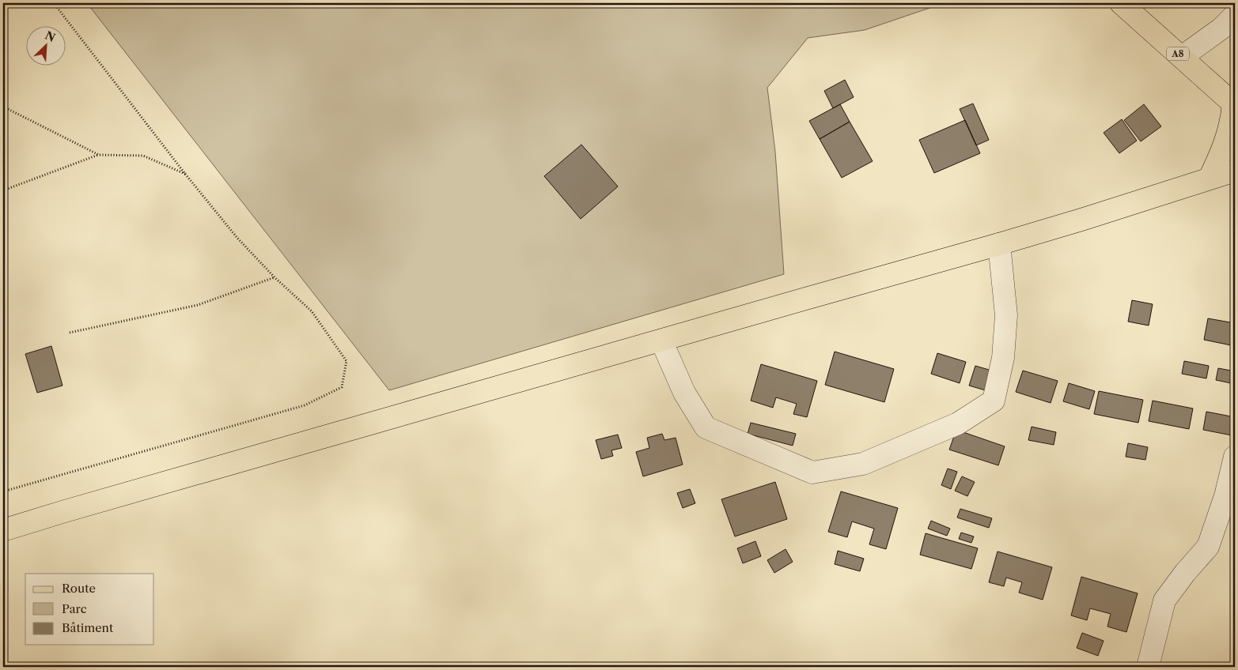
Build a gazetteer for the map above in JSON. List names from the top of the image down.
{
  "streets": {
    "main road": ["A8"]
  },
  "legend": ["Route", "Parc", "Bâtiment"],
  "north": "top right"
}
